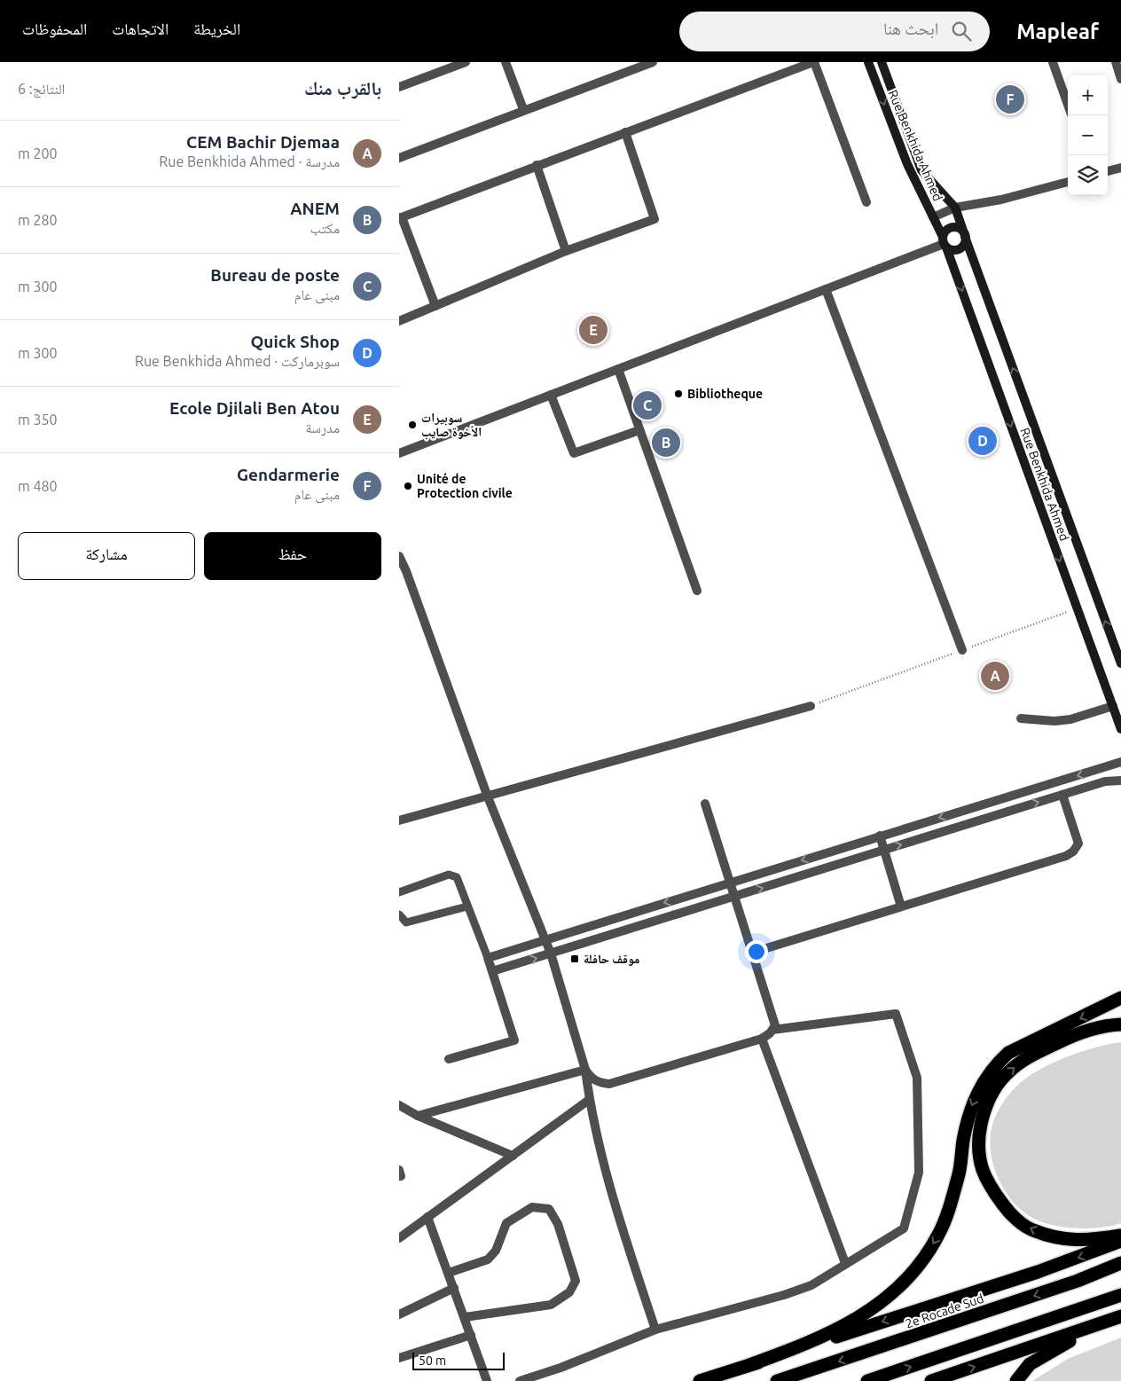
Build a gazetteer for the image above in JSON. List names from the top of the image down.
{
  "streets": {
    "highway": ["2e Rocade Sud"],
    "main road": ["Rue Benkhida Ahmed"]
  },
  "places": {
    "other": ["Bibliotheque", "سوبيرات الأخوة صايب", "Unité de Protection civile"],
    "transit": ["موقف حافلة"]
  },
  "scale_bar": "50 m",
  "page": {
    "header": "Mapleaf",
    "search": "ابحث هنا",
    "nav": ["الخريطة", "الاتجاهات", "المحفوظات"],
    "heading": ["بالقرب منك", "النتائج: 6"],
    "map_buttons": ["+", "−"],
    "pins": [
      "F",
      "E",
      "C",
      "D",
      "B",
      "A"
    ],
    "list": [
      {
        "mark": "A",
        "name": "CEM Bachir Djemaa",
        "note": "مدرسة · Rue Benkhida Ahmed",
        "value": "200 m"
      },
      {
        "mark": "B",
        "name": "ANEM",
        "note": "مكتب",
        "value": "280 m"
      },
      {
        "mark": "C",
        "name": "Bureau de poste",
        "note": "مبنى عام",
        "value": "300 m"
      },
      {
        "mark": "D",
        "name": "Quick Shop",
        "note": "سوبرماركت · Rue Benkhida Ahmed",
        "value": "300 m"
      },
      {
        "mark": "E",
        "name": "Ecole Djilali Ben Atou",
        "note": "مدرسة",
        "value": "350 m"
      },
      {
        "mark": "F",
        "name": "Gendarmerie",
        "note": "مبنى عام",
        "value": "480 m"
      }
    ],
    "buttons": ["حفظ", "مشاركة"],
    "scale": "50 m"
  }
}
